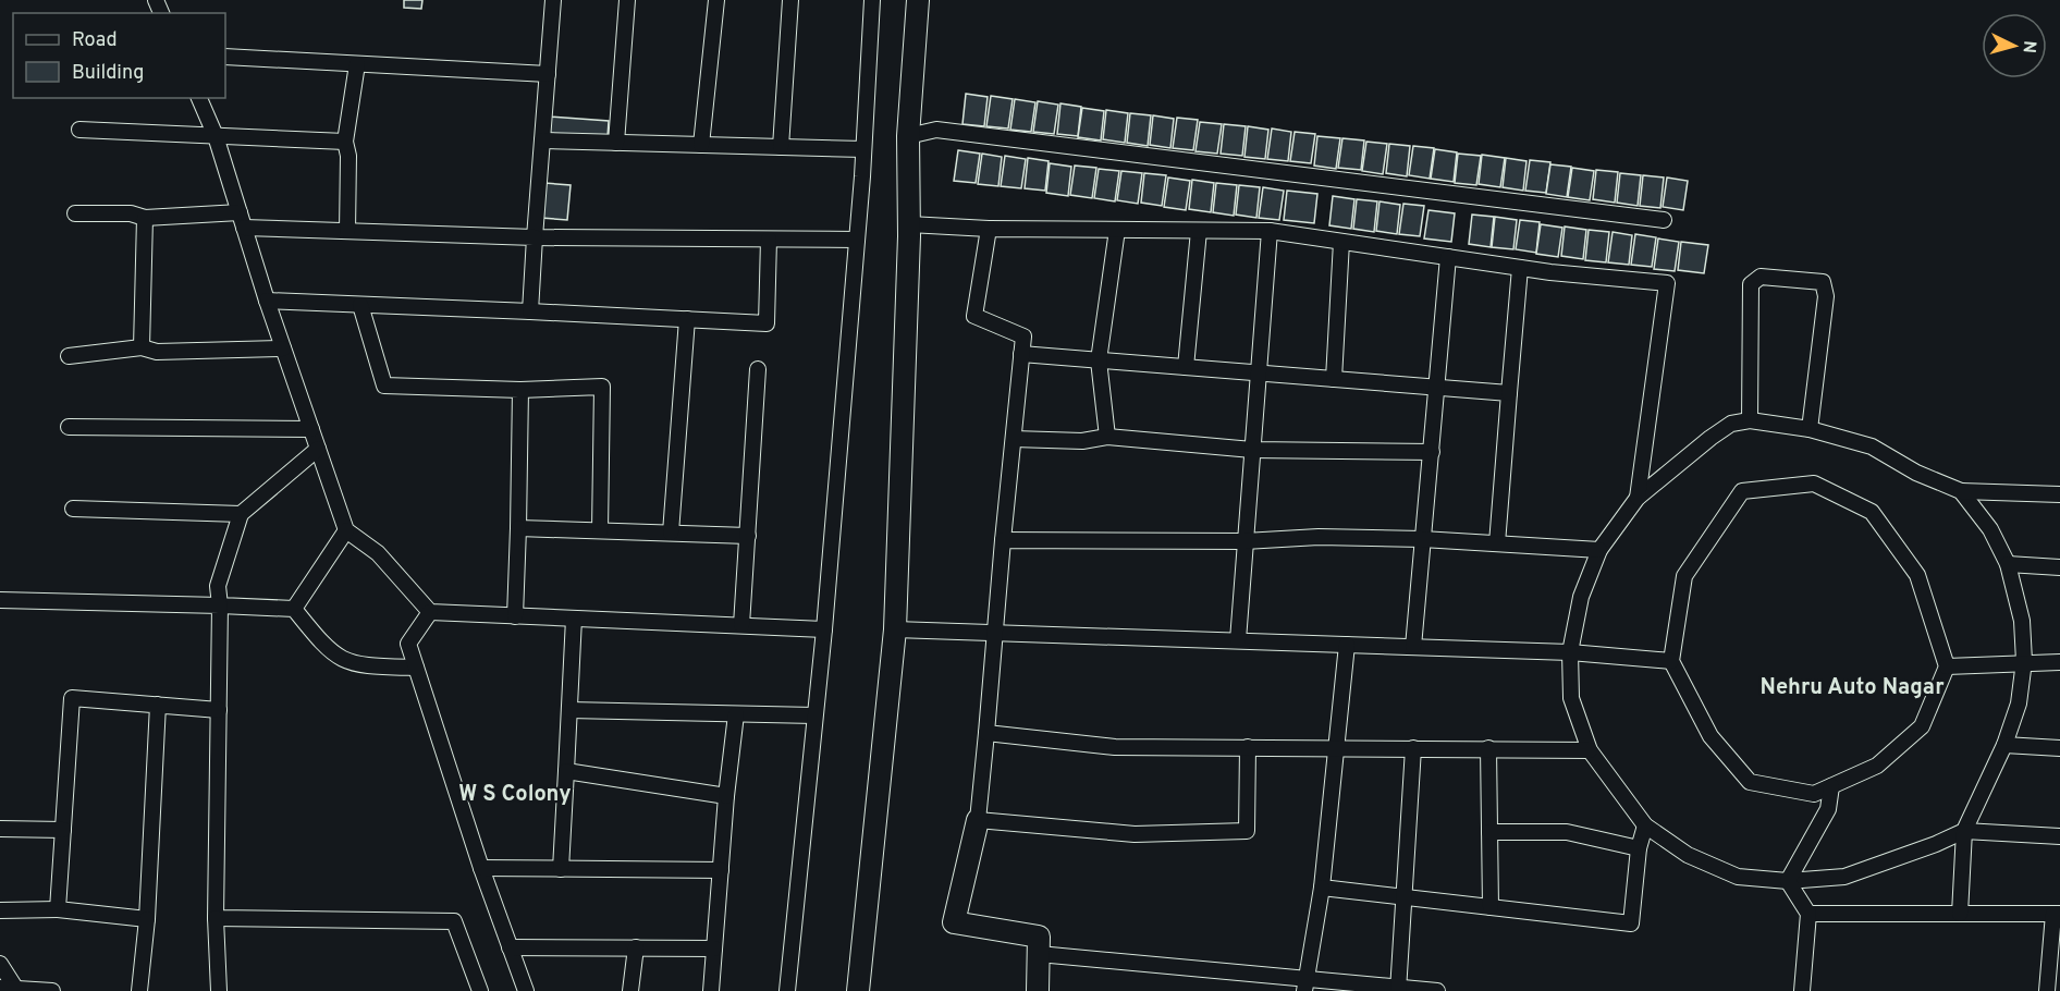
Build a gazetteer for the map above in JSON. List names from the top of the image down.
{
  "districts": ["Nehru Auto Nagar", "W S Colony"],
  "legend": ["Road", "Building"],
  "north": "right"
}
